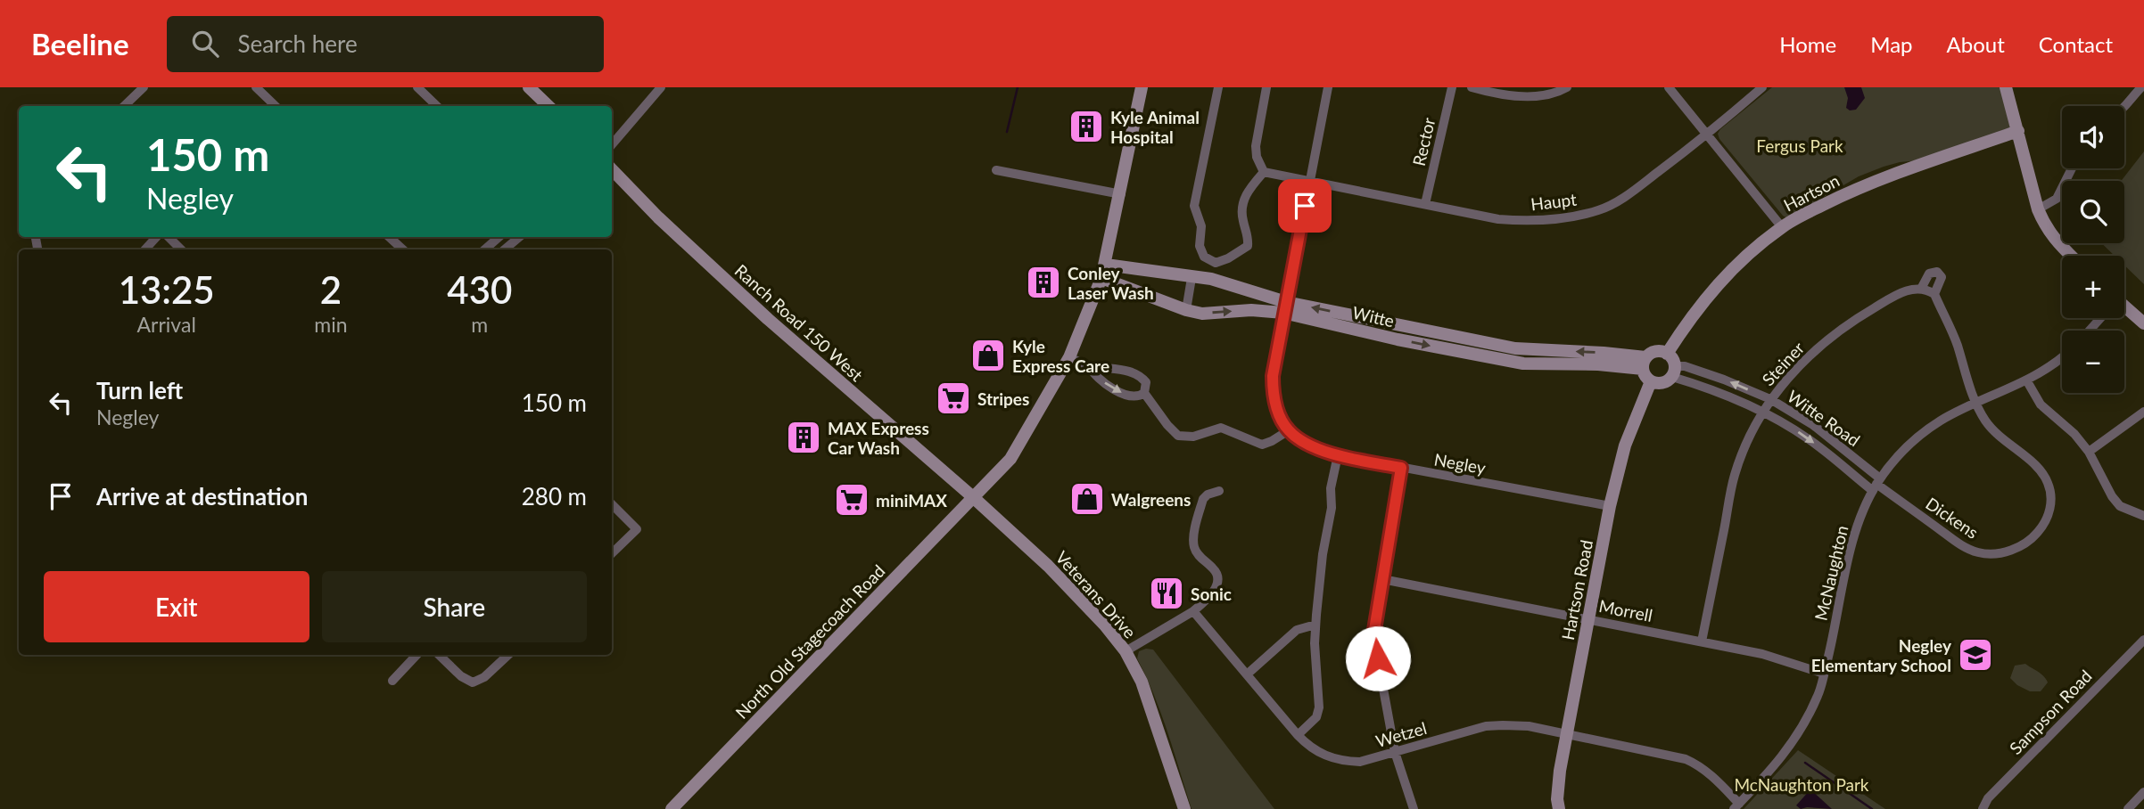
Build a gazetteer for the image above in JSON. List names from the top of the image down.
{
  "streets": {
    "street": [
      "Rector",
      "Hartson",
      "Haupt",
      "Witte",
      "Ranch Road 150 West",
      "Steiner",
      "Witte Road",
      "Negley",
      "Dickens",
      "McNaughton",
      "Hartson Road",
      "Veterans Drive",
      "Morrell",
      "North Old Stagecoach Road",
      "Sampson Road",
      "Wetzel"
    ]
  },
  "crossings": [
    ["Rector", "Haupt"],
    ["Hartson", "Witte"],
    ["Hartson", "Witte Road"],
    ["Hartson", "Hartson Road"],
    ["Witte", "Witte Road"],
    ["Witte", "Hartson Road"],
    ["Witte", "North Old Stagecoach Road"],
    ["Ranch Road 150 West", "Veterans Drive"],
    ["Ranch Road 150 West", "North Old Stagecoach Road"],
    ["Steiner", "Witte Road"],
    ["Steiner", "Morrell"],
    ["Witte Road", "Dickens"],
    ["Witte Road", "McNaughton"],
    ["Witte Road", "Hartson Road"],
    ["Negley", "Hartson Road"],
    ["Dickens", "McNaughton"],
    ["McNaughton", "Morrell"],
    ["McNaughton", "Wetzel"],
    ["Hartson Road", "Morrell"],
    ["Hartson Road", "Wetzel"],
    ["Veterans Drive", "North Old Stagecoach Road"]
  ],
  "parks": ["Fergus Park", "McNaughton Park"],
  "places": {
    "building": ["Kyle Animal Hospital", "Conley Laser Wash", "MAX Express Car Wash"],
    "shop": ["Kyle Express Care", "Walgreens"],
    "supermarket": ["Stripes", "miniMAX"],
    "restaurant": ["Sonic"],
    "school or university": ["Negley Elementary School"]
  },
  "page": {
    "header": "Beeline",
    "search": "Search here",
    "nav": [
      "Home",
      "Map",
      "About",
      "Contact"
    ],
    "map_buttons": ["+", "−"],
    "turn": ["150 m", "Negley"],
    "eta": [
      "13:25",
      "Arrival",
      "2",
      "min",
      "430",
      "m"
    ],
    "list": [
      {
        "name": "Turn left",
        "note": "Negley",
        "value": "150 m"
      },
      {
        "name": "Arrive at destination",
        "value": "280 m"
      }
    ],
    "buttons": ["Exit", "Share"]
  }
}
